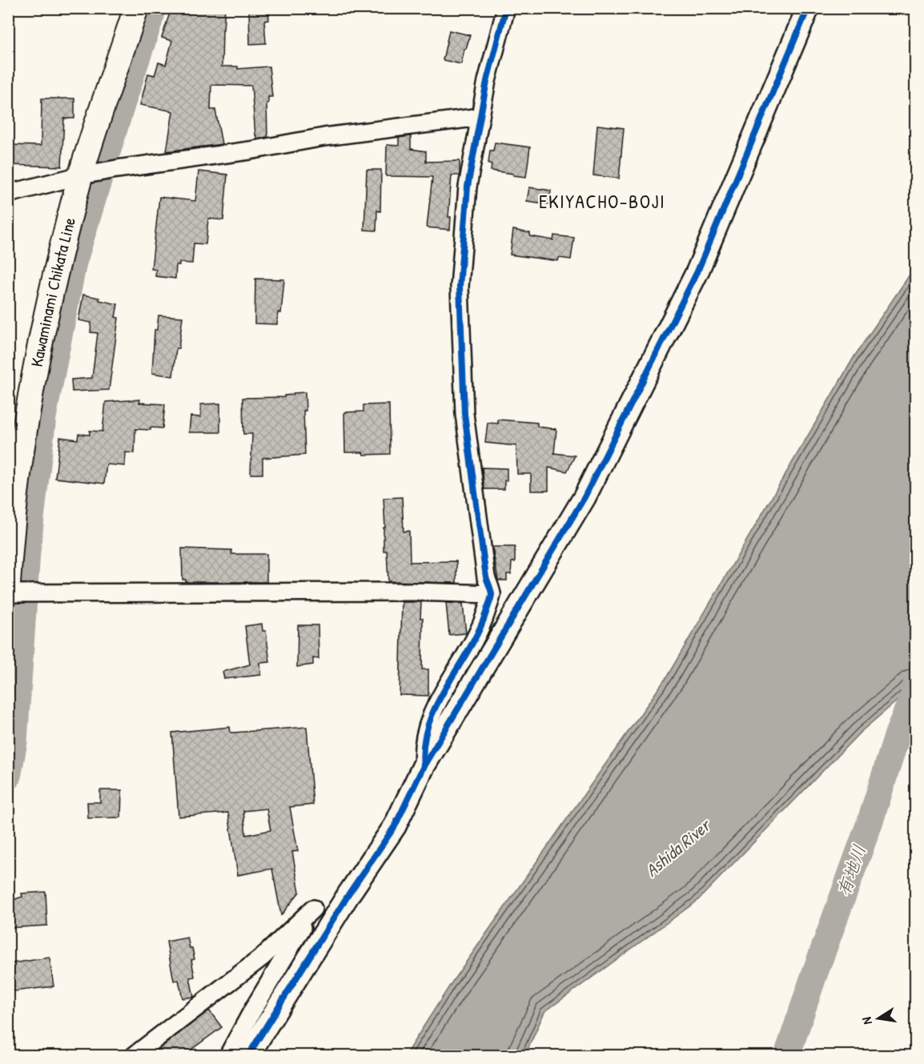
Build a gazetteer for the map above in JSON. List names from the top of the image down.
{
  "streets": {
    "main road": ["Kawaminami Chikata Line"]
  },
  "districts": ["EKIYACHO-BOJI"],
  "water": ["Ashida River", "有地川"],
  "north": "left"
}
